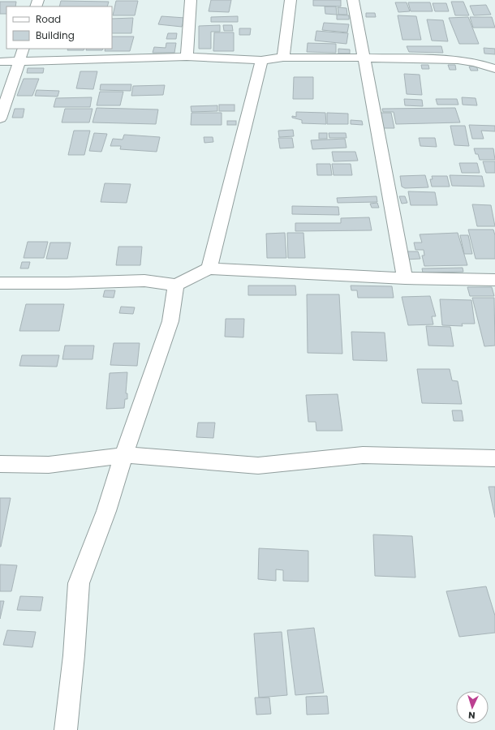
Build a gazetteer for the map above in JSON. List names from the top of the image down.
{
  "legend": ["Road", "Building"],
  "north": "bottom"
}
